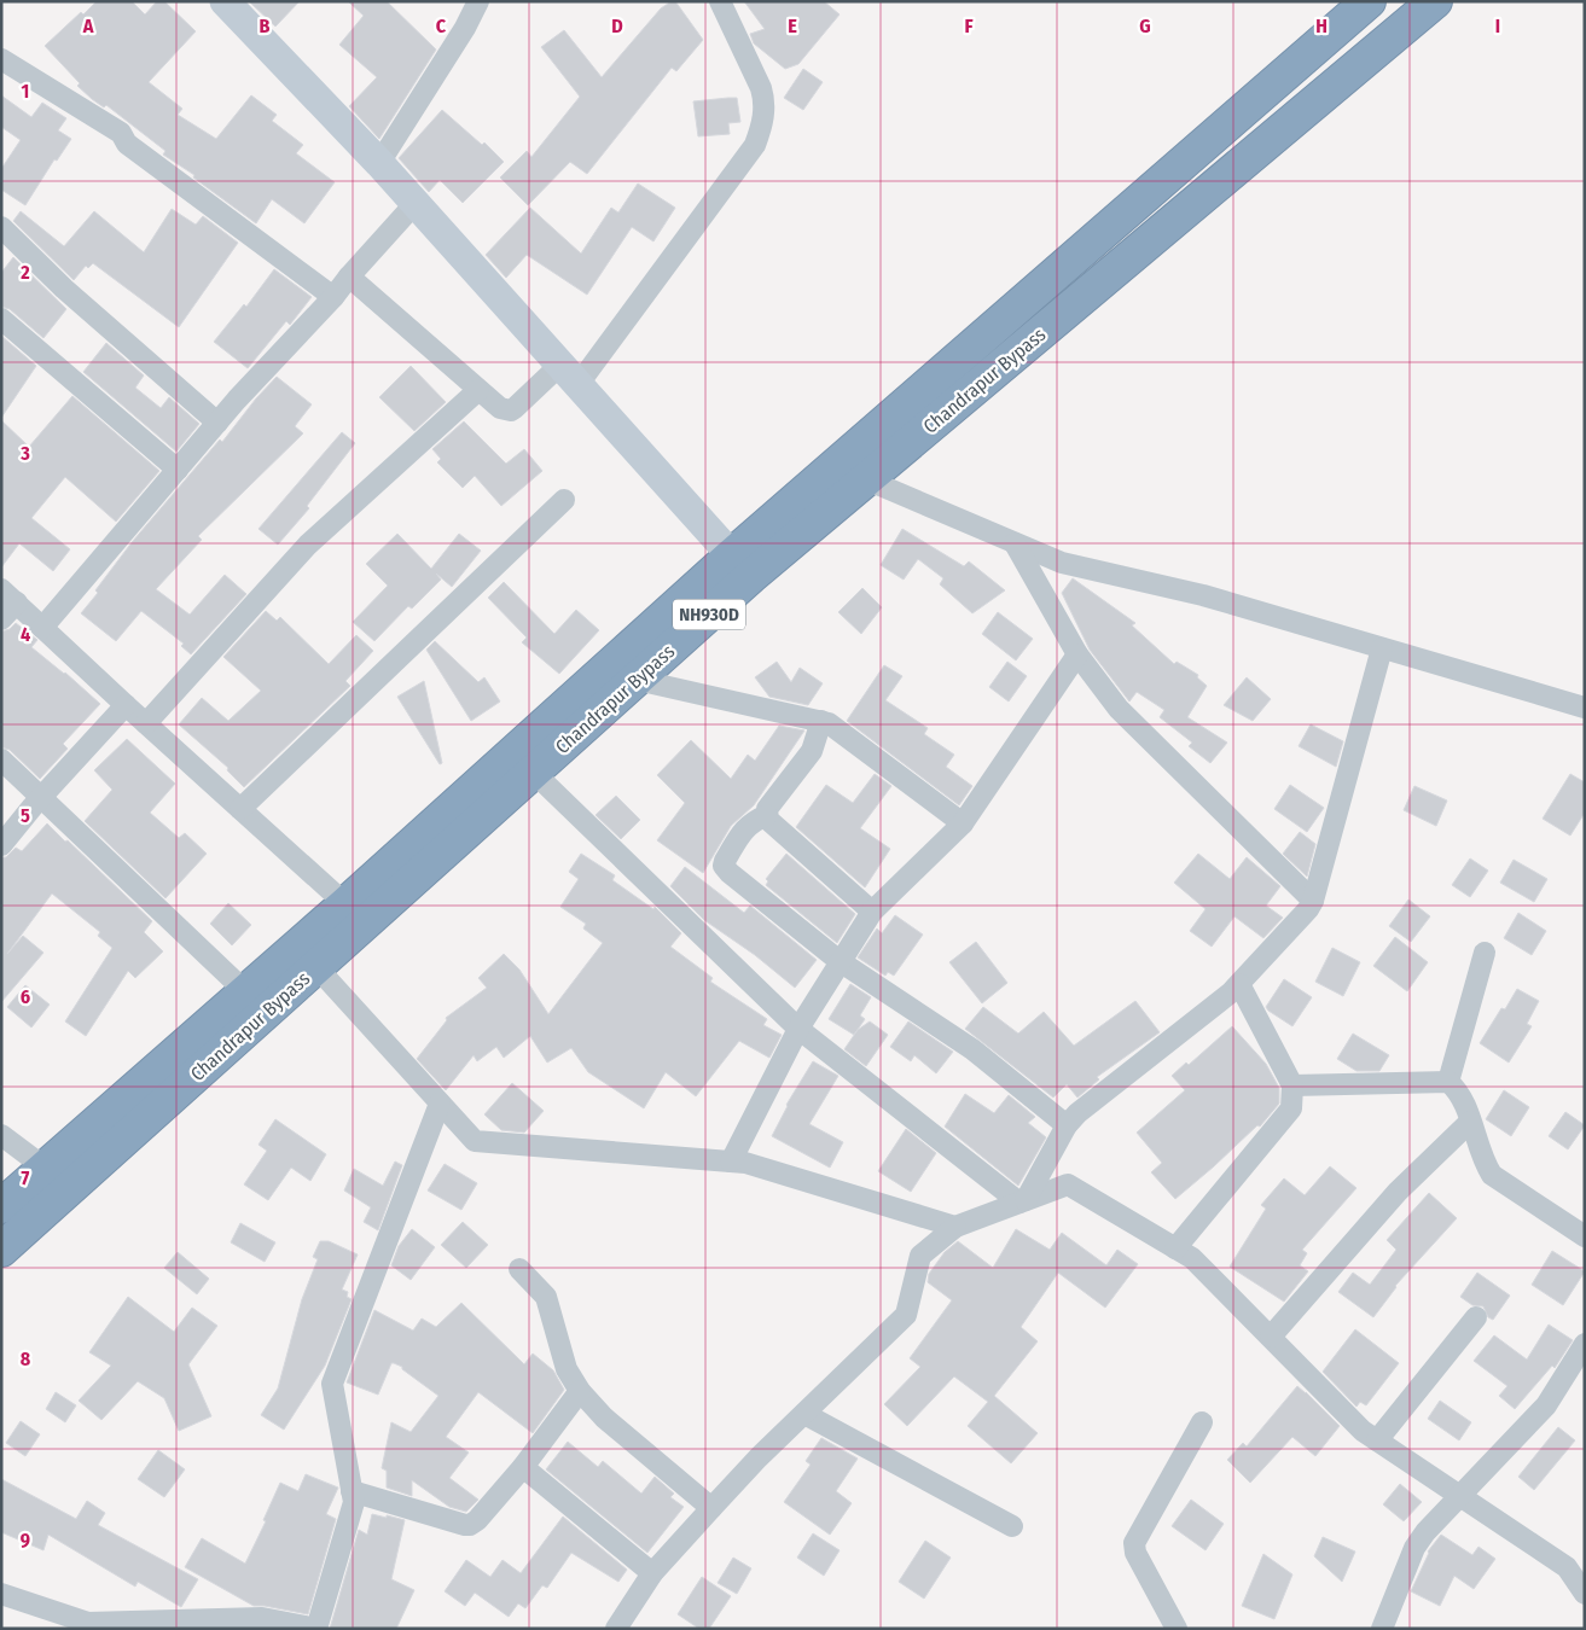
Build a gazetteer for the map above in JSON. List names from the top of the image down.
{
  "streets": {
    "highway": ["Chandrapur Bypass", "NH930D"]
  },
  "grid": {
    "columns": [
      "A",
      "B",
      "C",
      "D",
      "E",
      "F",
      "G",
      "H",
      "I"
    ],
    "rows": [
      "1",
      "2",
      "3",
      "4",
      "5",
      "6",
      "7",
      "8",
      "9"
    ]
  }
}
